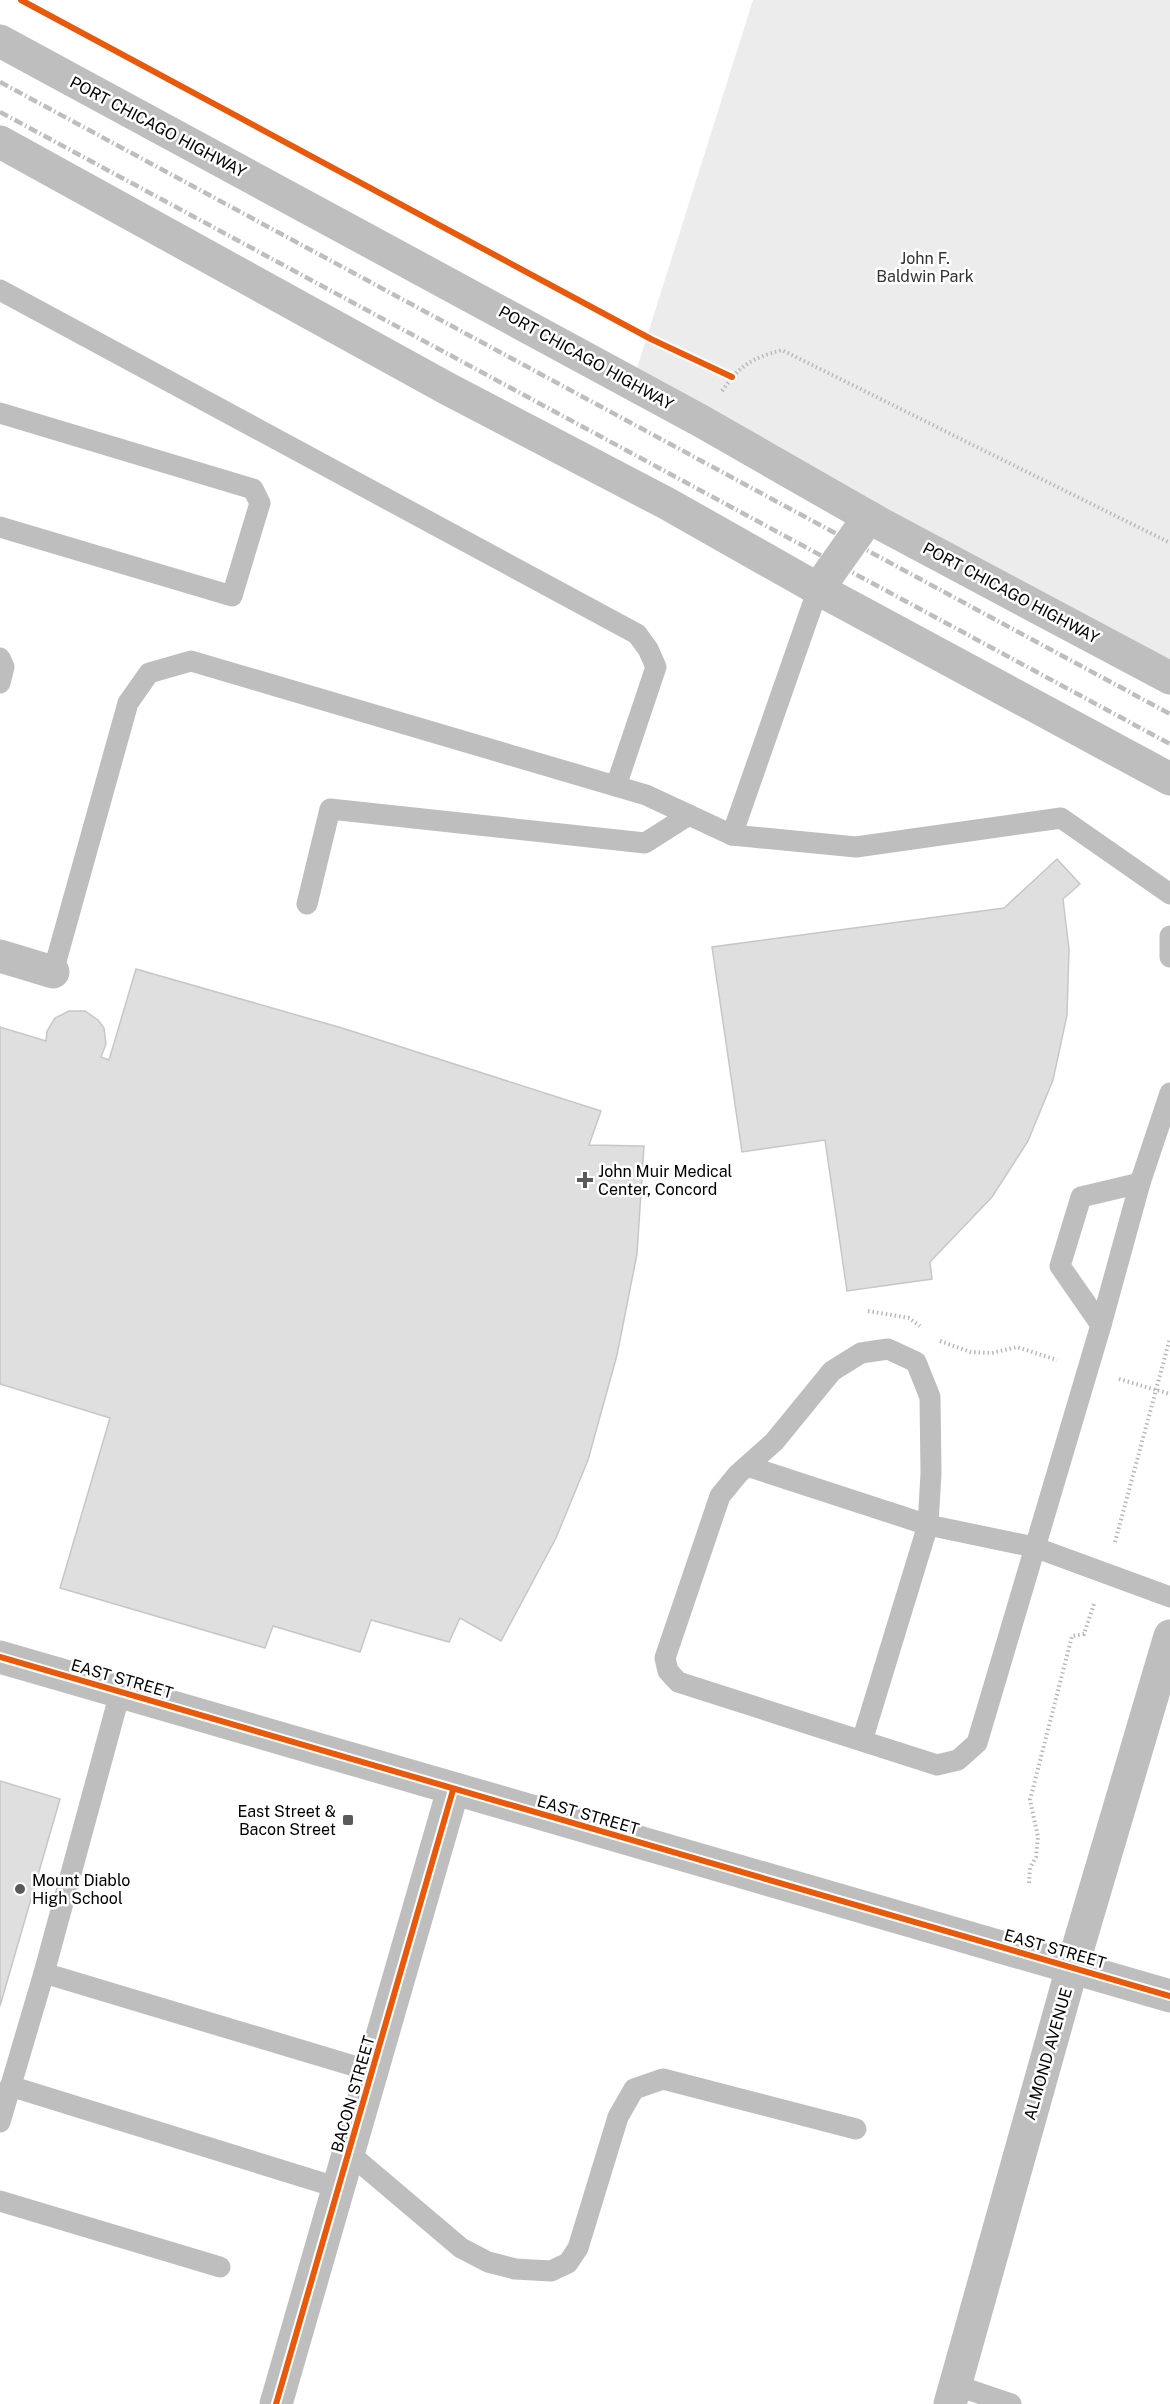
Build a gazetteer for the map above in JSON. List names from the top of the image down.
{
  "streets": {
    "main road": [
      "PORT CHICAGO HIGHWAY",
      "EAST STREET",
      "ALMOND AVENUE",
      "BACON STREET"
    ]
  },
  "crossings": [
    ["EAST STREET", "ALMOND AVENUE"],
    ["EAST STREET", "BACON STREET"]
  ],
  "parks": ["John F. Baldwin Park"],
  "places": {
    "health": ["John Muir Medical Center, Concord"],
    "transit": ["East Street & Bacon Street"],
    "other": ["Mount Diablo High School"]
  }
}
